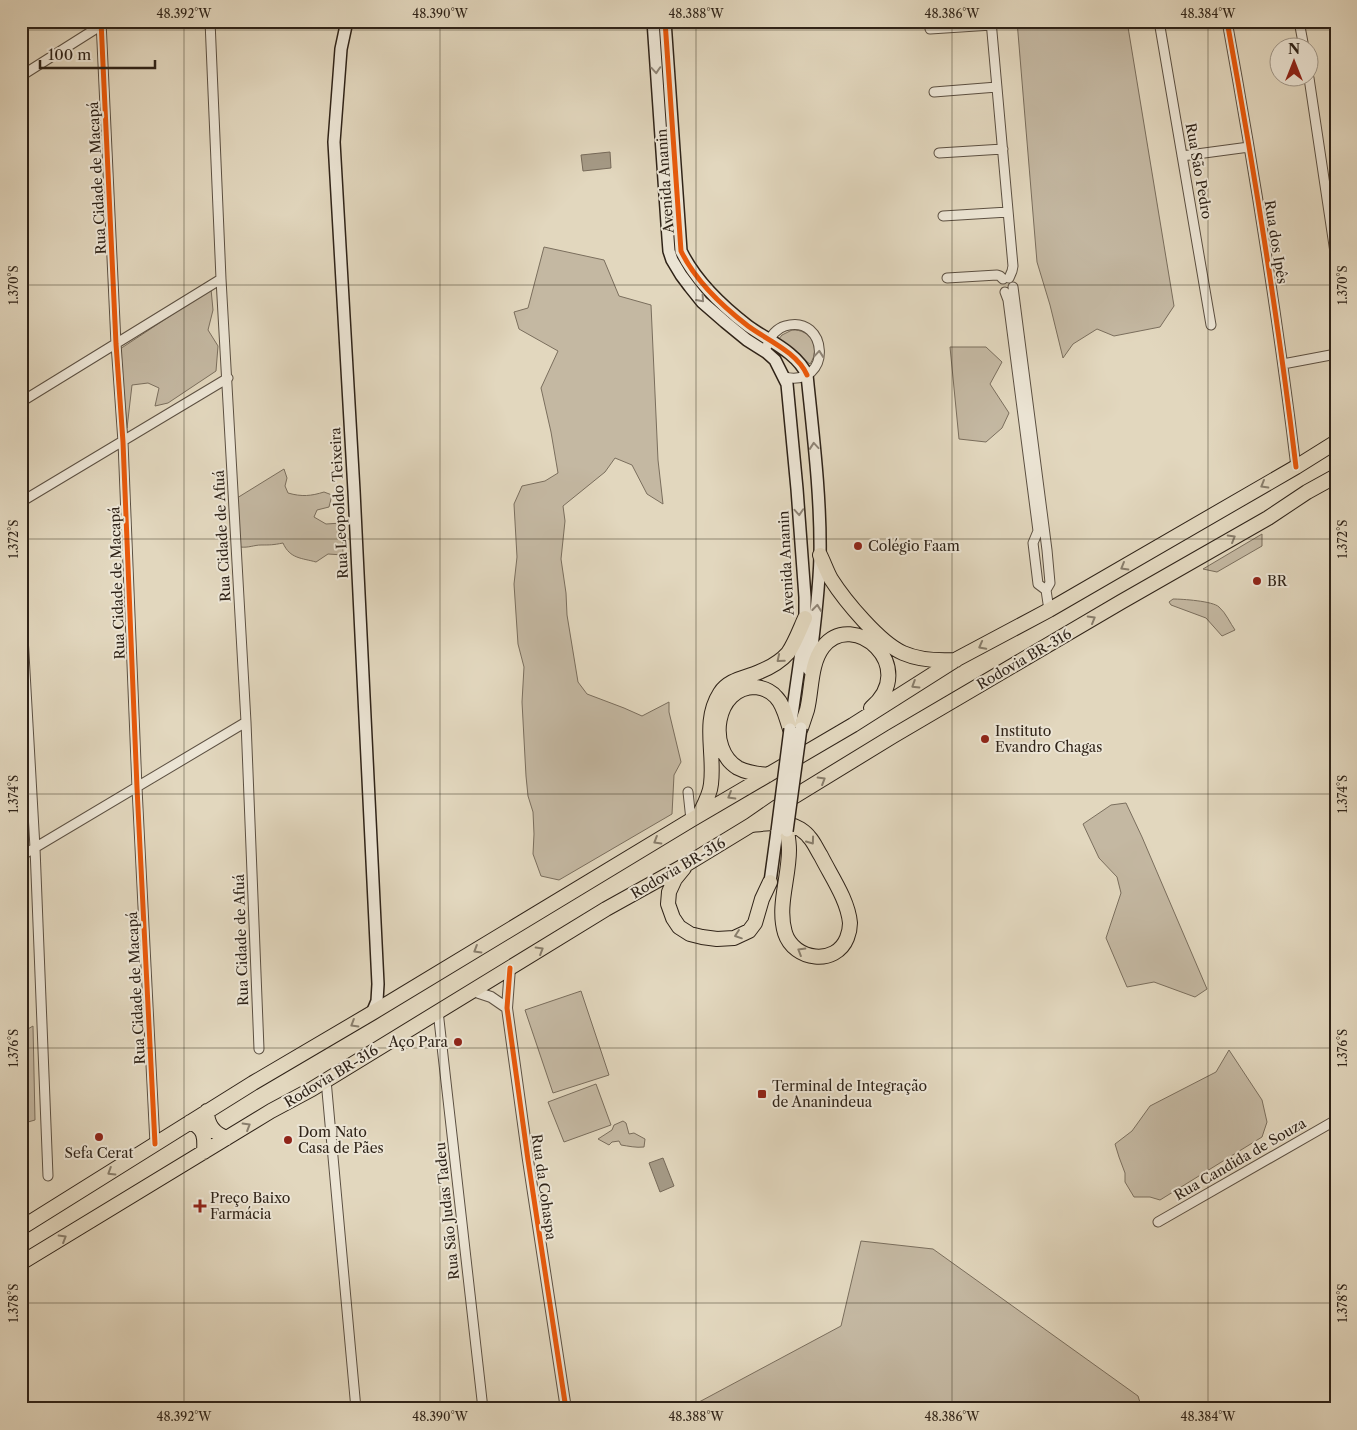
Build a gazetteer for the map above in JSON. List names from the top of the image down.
{
  "streets": {
    "highway": ["Rodovia BR-316"],
    "main road": ["Avenida Ananin", "Rua Leopoldo Teixeira"],
    "street": [
      "Rua São Pedro",
      "Rua Cidade de Macapá",
      "Rua dos Ipês",
      "Rua Cidade de Afuá",
      "Rua Candida de Souza",
      "Rua da Cohaspa",
      "Rua São Judas Tadeu"
    ]
  },
  "crossings": [
    ["Rodovia BR-316", "Rua da Cohaspa"],
    ["Rodovia BR-316", "Rua São Judas Tadeu"]
  ],
  "places": {
    "other": [
      "Colégio Faam",
      "BR",
      "Instituto Evandro Chagas",
      "Aço Para",
      "Sefa Cerat",
      "Dom Nato Casa de Pães"
    ],
    "transit": ["Terminal de Integração de Ananindeua"],
    "health": ["Preço Baixo Farmácia"]
  },
  "scale_bar": "100 m",
  "north": "top",
  "coordinates": [
    "48.392°W",
    "48.390°W",
    "48.388°W",
    "48.386°W",
    "48.384°W",
    "1.370°S",
    "1.372°S",
    "1.374°S",
    "1.376°S",
    "1.378°S"
  ]
}
